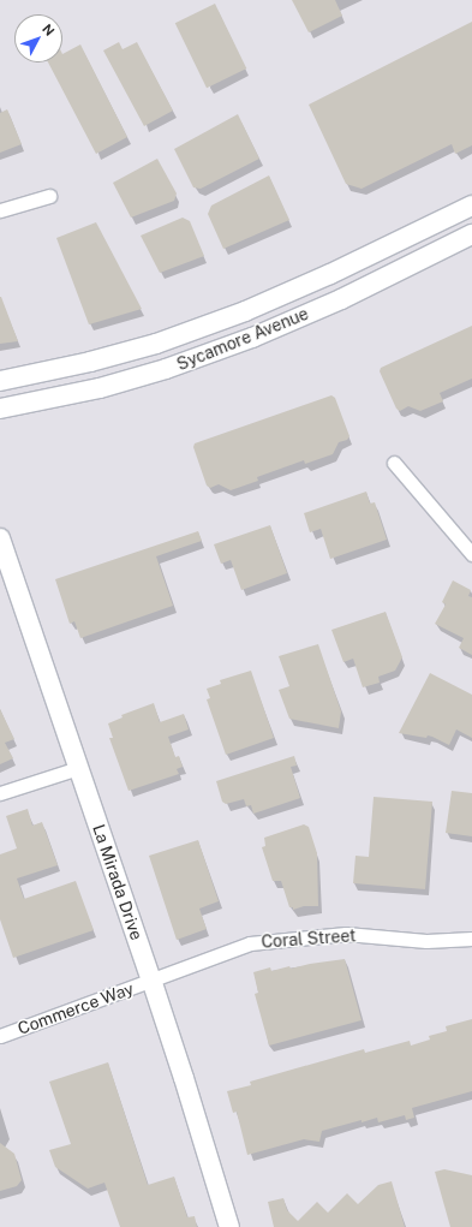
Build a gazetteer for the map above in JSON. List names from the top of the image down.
{
  "streets": {
    "main road": ["Sycamore Avenue", "La Mirada Drive"],
    "street": ["Coral Street", "Commerce Way"]
  },
  "crossings": [
    ["La Mirada Drive", "Coral Street"],
    ["La Mirada Drive", "Commerce Way"],
    ["Coral Street", "Commerce Way"]
  ],
  "north": "top right"
}
